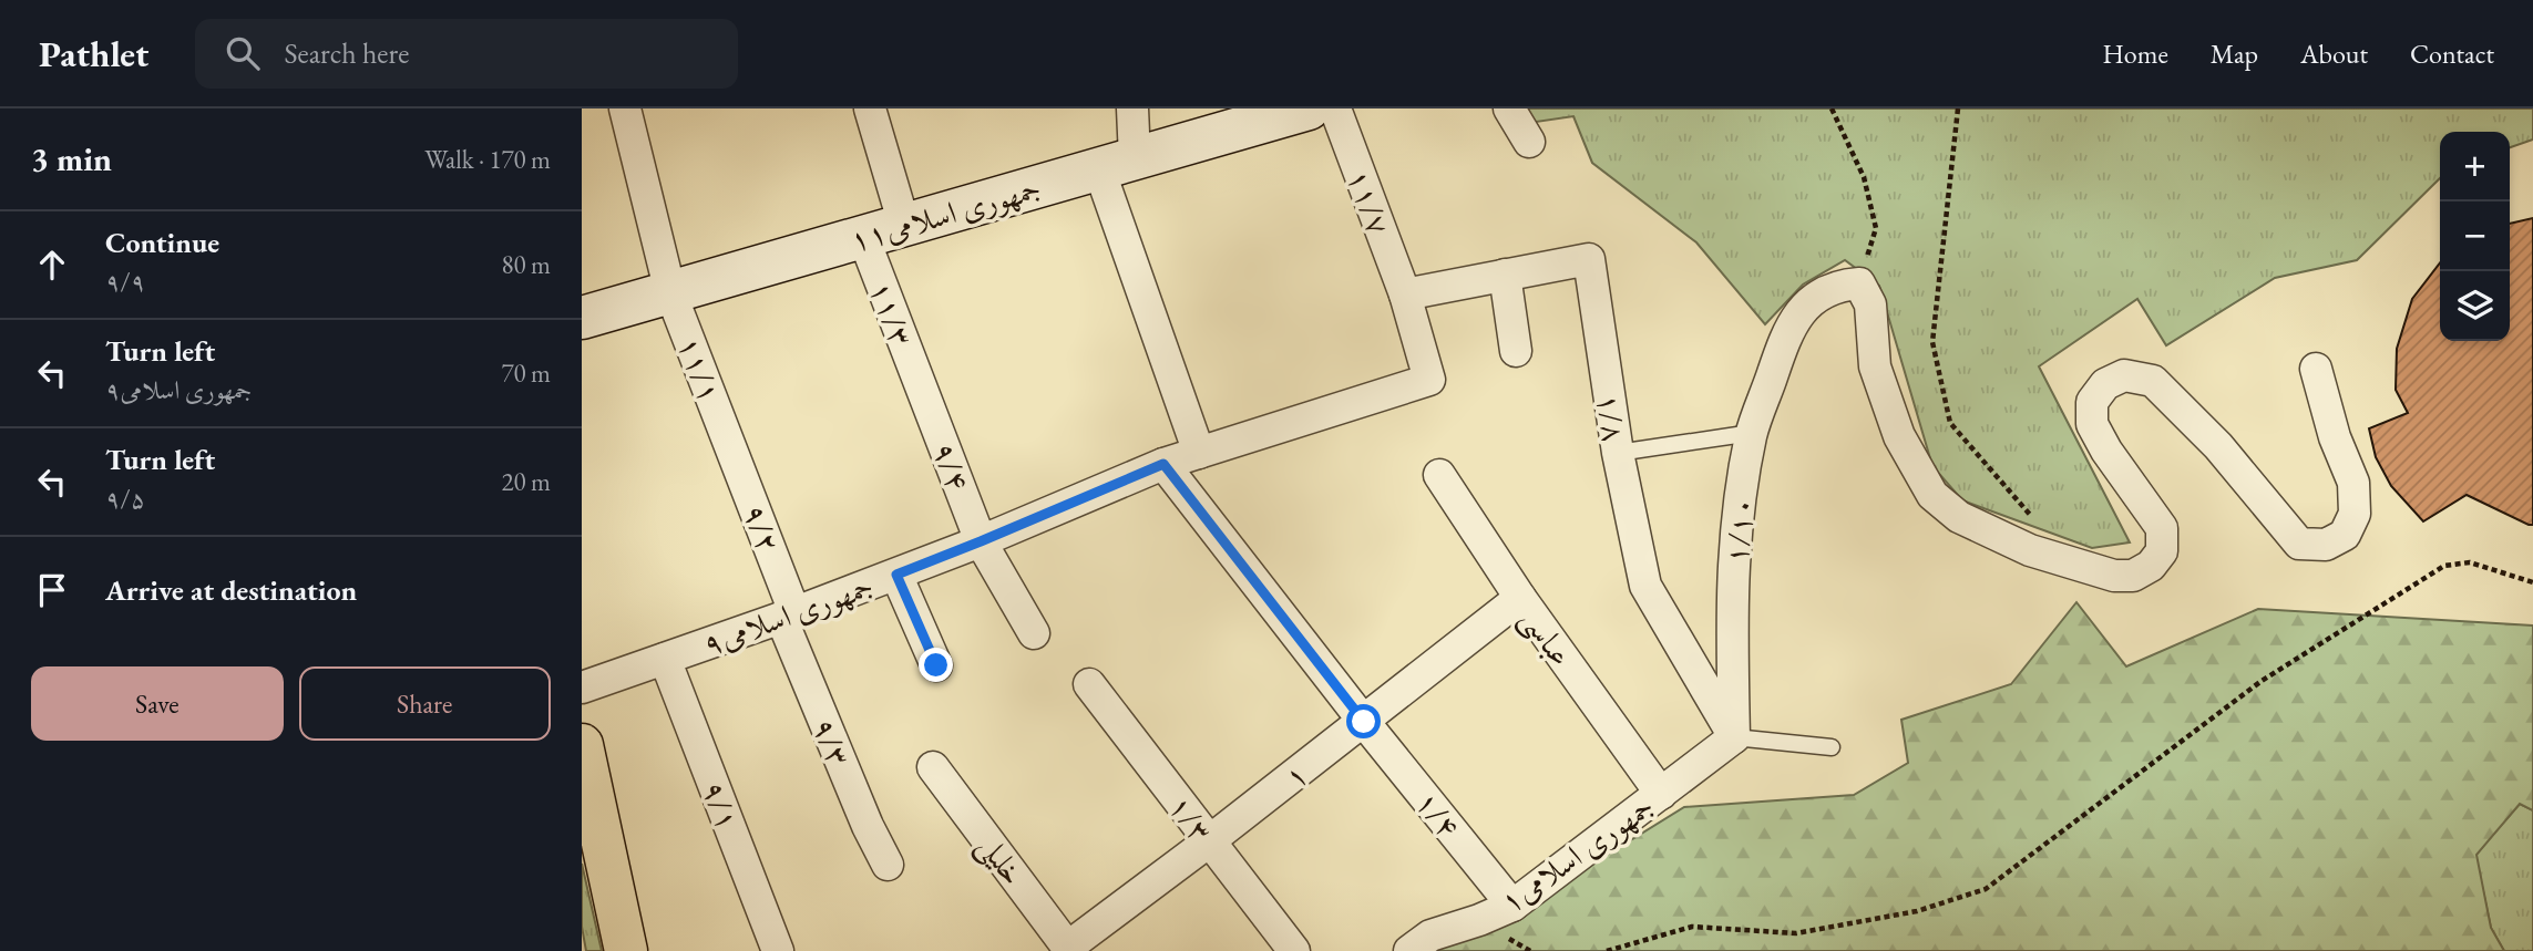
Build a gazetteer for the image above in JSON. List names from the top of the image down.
{
  "streets": {
    "street": [
      "۱۱/۷",
      "جمهوری اسلامی۱۱",
      "۱۱/۳",
      "۱۱/۱",
      "۱/۸",
      "۹/۴",
      "۹/۲",
      "۱/۱۰",
      "جمهوری اسلامی۹",
      "عباسی",
      "۹/۳",
      "۱",
      "۹/۱",
      "۱/۴",
      "۱/۳",
      "جمهوری اسلامی۱",
      "خلیلی"
    ]
  },
  "crossings": [
    ["۱۱/۷", "۱/۸"],
    ["۱۱/۷", "جمهوری اسلامی۹"],
    ["جمهوری اسلامی۱۱", "۱۱/۳"],
    ["جمهوری اسلامی۱۱", "۱۱/۱"],
    ["۱۱/۳", "۹/۴"],
    ["۱۱/۱", "۹/۲"],
    ["۱/۸", "۱/۱۰"],
    ["۱/۸", "جمهوری اسلامی۱"],
    ["۹/۴", "جمهوری اسلامی۹"],
    ["۹/۲", "جمهوری اسلامی۹"],
    ["۹/۲", "۹/۳"],
    ["۱/۱۰", "جمهوری اسلامی۱"],
    ["جمهوری اسلامی۹", "۹/۳"],
    ["جمهوری اسلامی۹", "۹/۱"],
    ["جمهوری اسلامی۹", "۱/۴"],
    ["عباسی", "۱"],
    ["عباسی", "جمهوری اسلامی۱"],
    ["۱", "۱/۴"],
    ["۱", "۱/۳"],
    ["۱", "خلیلی"],
    ["۱/۴", "جمهوری اسلامی۱"]
  ],
  "page": {
    "header": "Pathlet",
    "search": "Search here",
    "nav": [
      "Home",
      "Map",
      "About",
      "Contact"
    ],
    "heading": ["3 min", "Walk · 170 m"],
    "map_buttons": ["+", "−"],
    "list": [
      ["Continue", "۹/۹", "80 m"],
      ["Turn left", "جمهوری اسلامی۹", "70 m"],
      ["Turn left", "۹/۵", "20 m"],
      "Arrive at destination"
    ],
    "buttons": ["Save", "Share"]
  }
}
